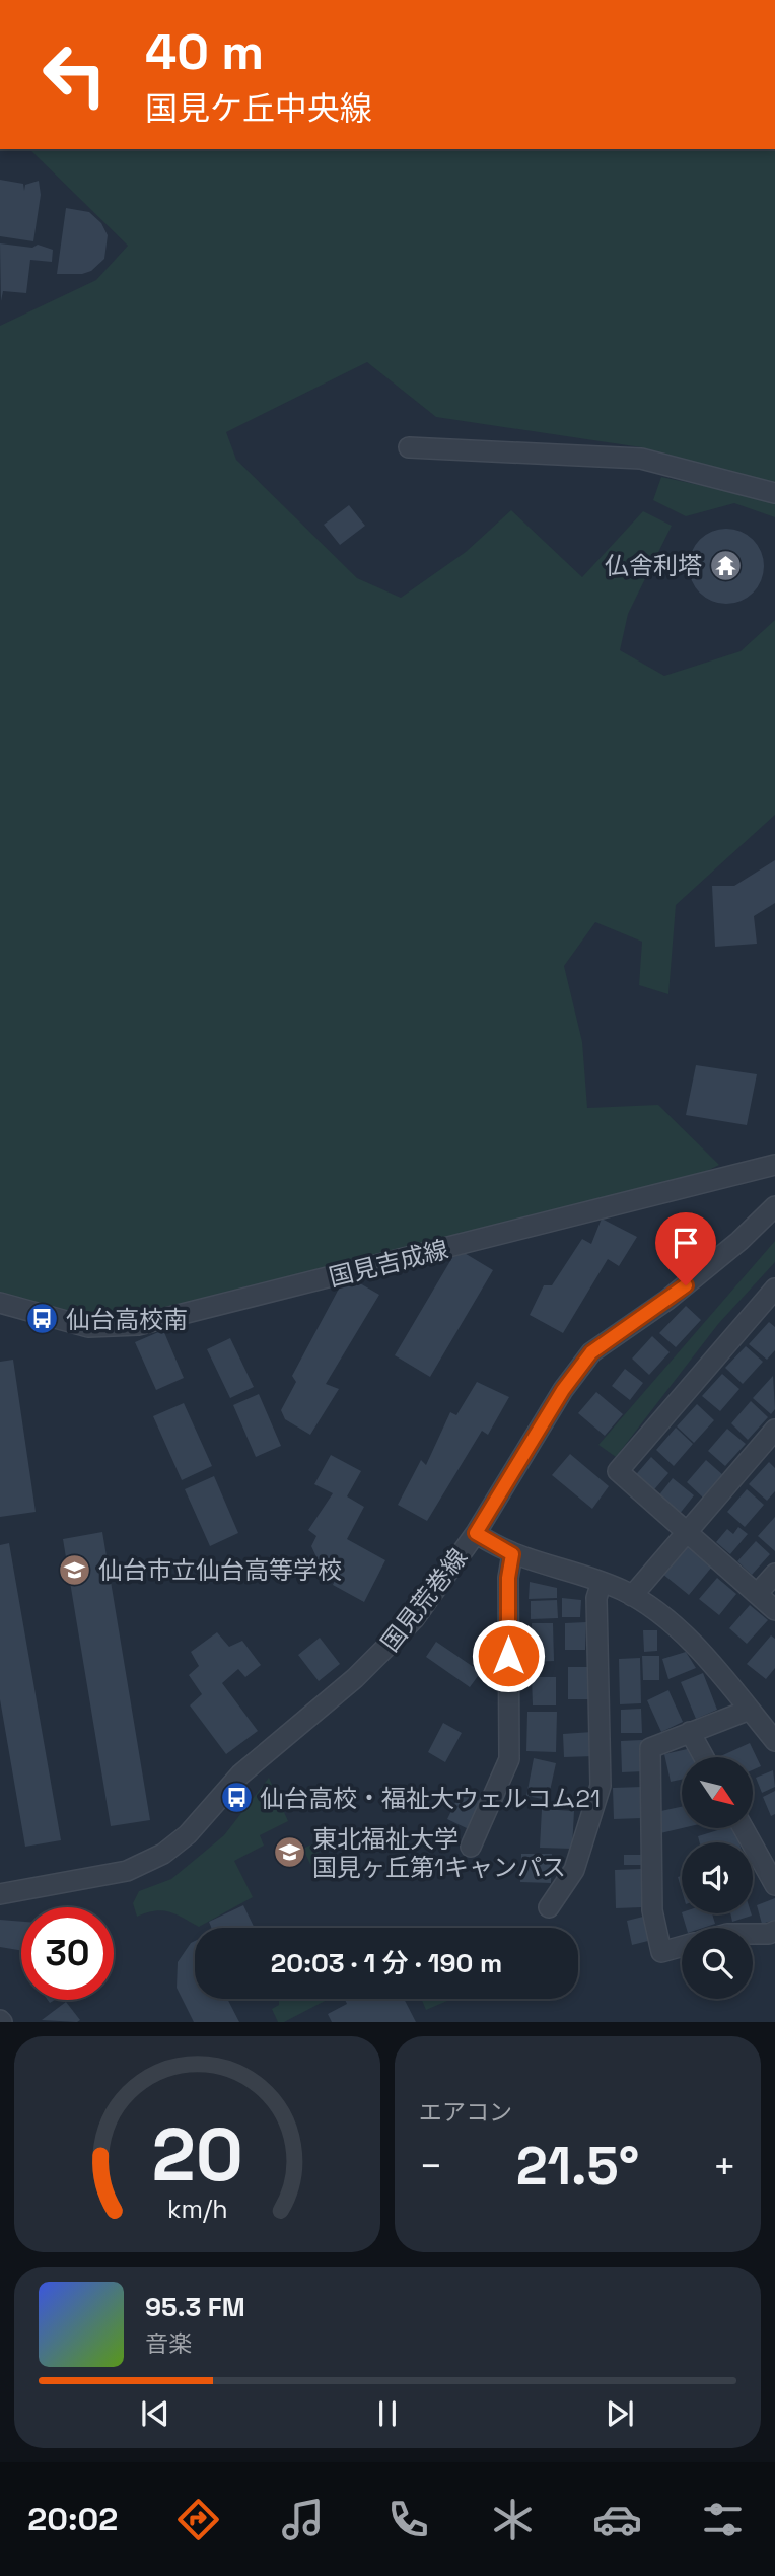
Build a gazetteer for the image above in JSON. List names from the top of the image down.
{
  "streets": {
    "street": ["国見吉成線", "国見荒巻線"]
  },
  "places": {
    "temple": ["仏舎利塔"],
    "bus stop": ["仙台高校南", "仙台高校・福祉大ウェルコム21"],
    "school or university": ["仙台市立仙台高等学校", "東北福祉大学 国見ヶ丘第1キャンパス"]
  },
  "north": "bottom right",
  "page": {
    "turn": ["40 m", "国見ケ丘中央線"],
    "limit": "30",
    "trip": "20:03 · 1 分 · 190 m",
    "tile": "エアコン",
    "heat": ["−", "21.5°", "+"],
    "song": ["95.3 FM", "音楽"],
    "tabs": "20:02",
    "gauge": ["20", "km/h"]
  }
}
